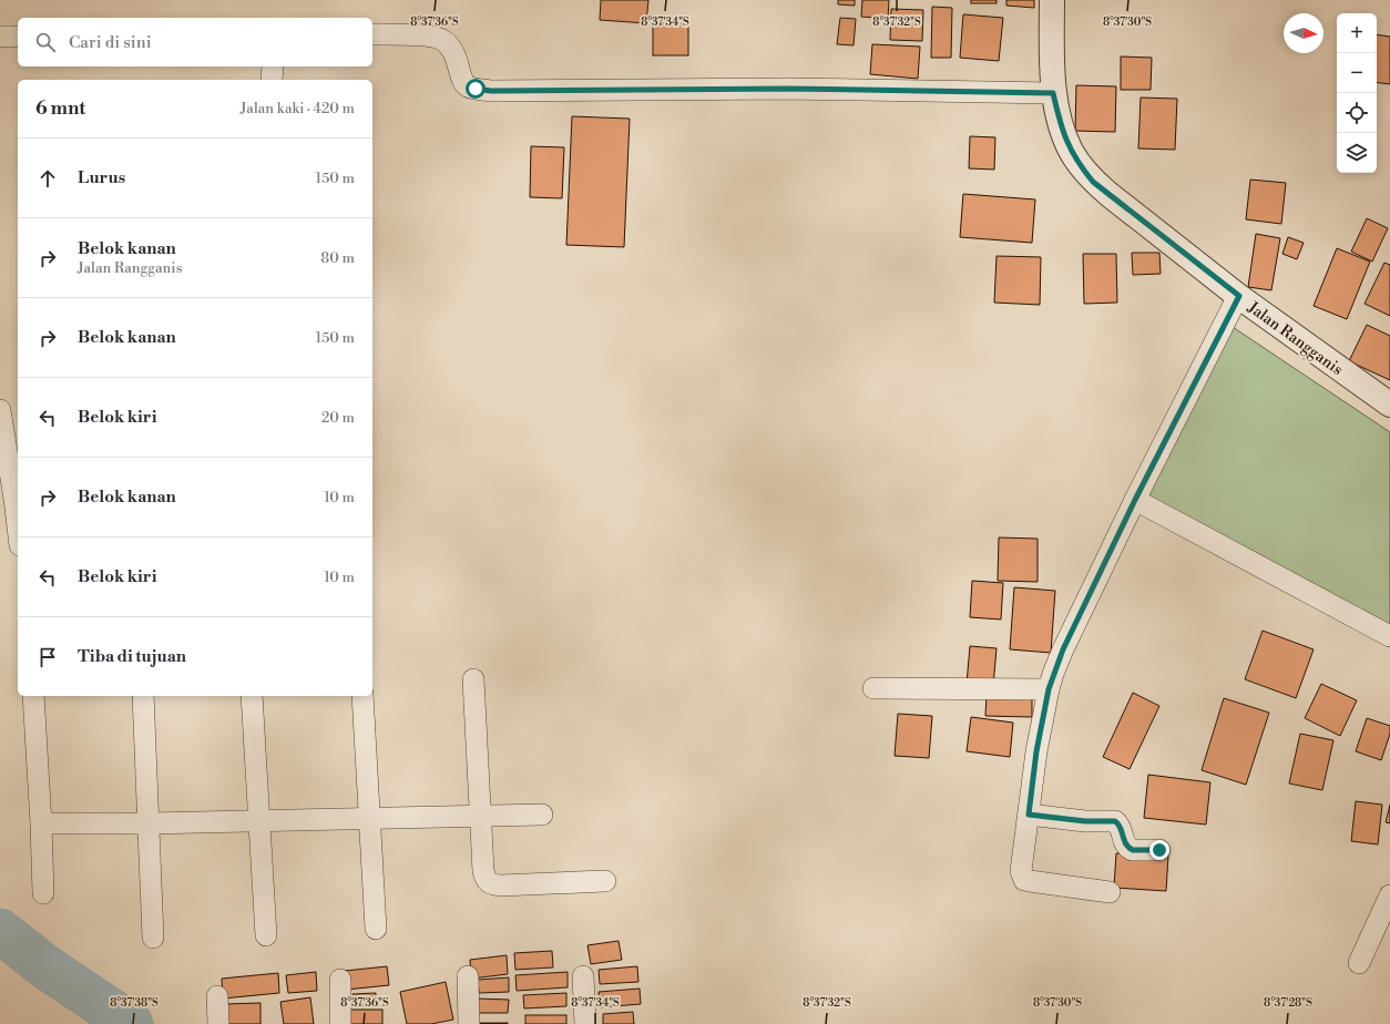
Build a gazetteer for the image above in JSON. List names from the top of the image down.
{
  "streets": {
    "street": ["Jalan Rangganis"]
  },
  "north": "right",
  "page": {
    "map_buttons": ["+", "−"],
    "search": "Cari di sini",
    "heading": ["6 mnt", "Jalan kaki · 420 m"],
    "list": [
      ["Lurus", "150 m"],
      ["Belok kanan", "Jalan Rangganis", "80 m"],
      ["Belok kanan", "150 m"],
      ["Belok kiri", "20 m"],
      ["Belok kanan", "10 m"],
      ["Belok kiri", "10 m"],
      "Tiba di tujuan"
    ]
  },
  "coordinates": [
    "8°37'36\"S",
    "8°37'34\"S",
    "8°37'32\"S",
    "8°37'30\"S",
    "8°37'38\"S",
    "8°37'28\"S"
  ]
}
